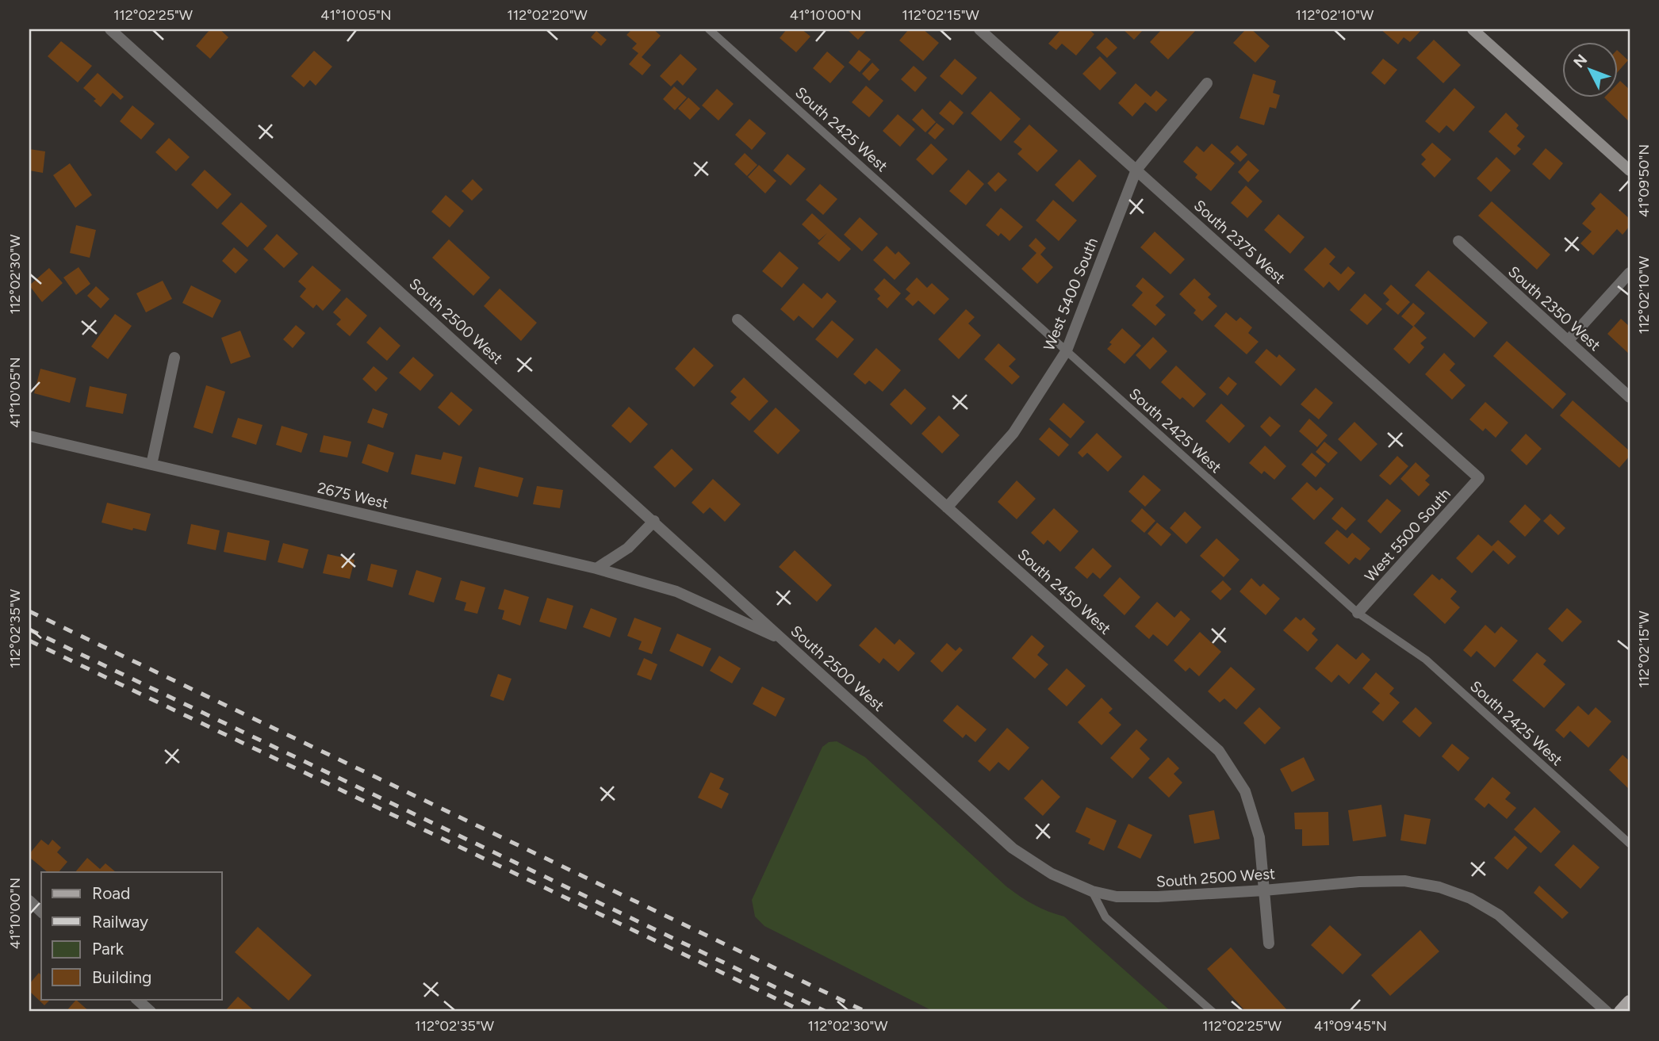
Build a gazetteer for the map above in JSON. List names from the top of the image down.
{
  "streets": {
    "street": [
      "South 2375 West",
      "West 5400 South",
      "South 2350 West",
      "South 2500 West",
      "2675 West",
      "West 5500 South",
      "South 2450 West"
    ],
    "lane": ["South 2425 West"]
  },
  "crossings": [
    ["South 2425 West", "West 5400 South"],
    ["South 2425 West", "West 5500 South"],
    ["South 2375 West", "West 5400 South"],
    ["South 2375 West", "West 5500 South"],
    ["West 5400 South", "South 2450 West"],
    ["South 2500 West", "2675 West"],
    ["South 2500 West", "South 2450 West"]
  ],
  "legend": [
    "Road",
    "Railway",
    "Park",
    "Building"
  ],
  "north": "top left",
  "coordinates": [
    "112°02'25\"W",
    "41°10'05\"N",
    "112°02'20\"W",
    "41°10'00\"N",
    "112°02'15\"W",
    "112°02'10\"W",
    "41°09'50\"N",
    "112°02'30\"W",
    "112°02'35\"W",
    "41°09'45\"N"
  ]
}
